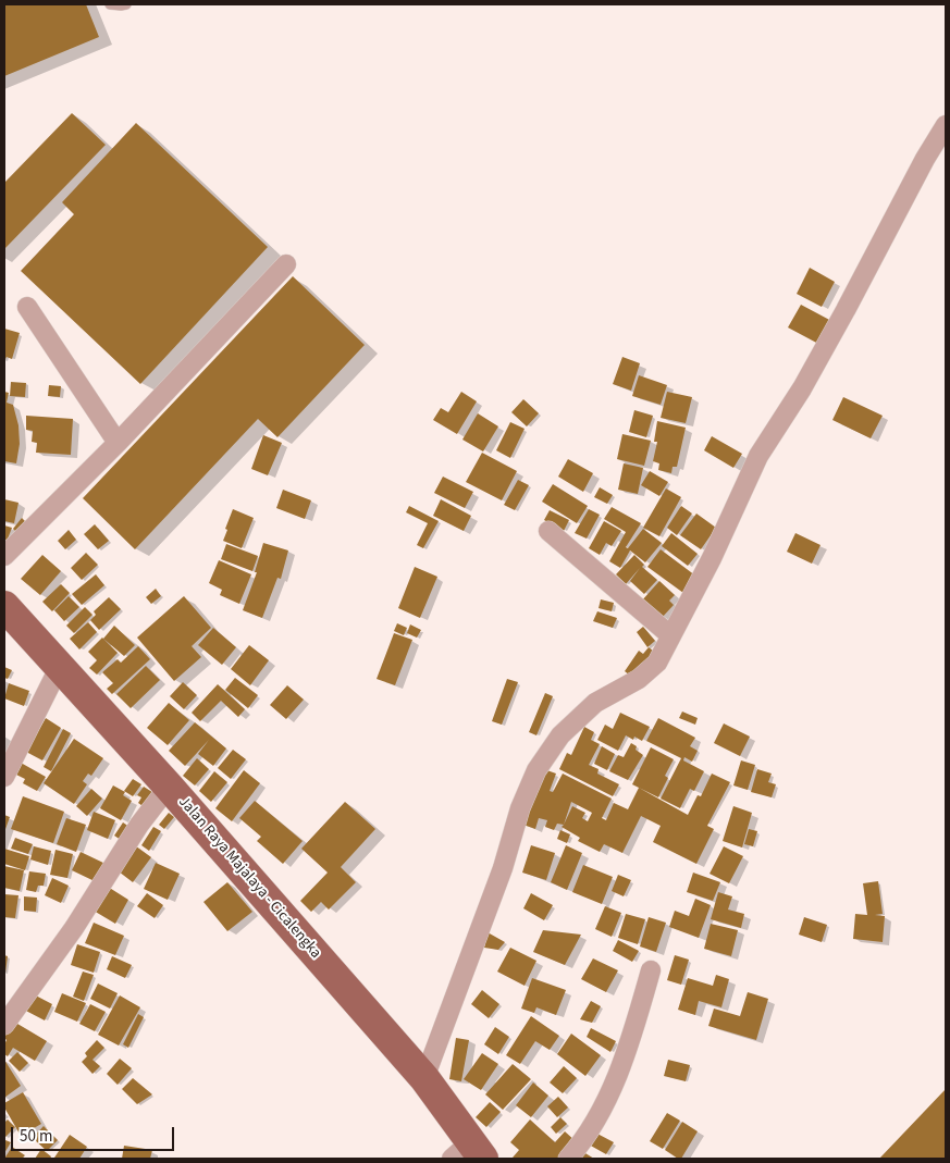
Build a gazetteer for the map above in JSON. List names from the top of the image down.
{
  "streets": {
    "main road": ["Jalan Raya Majalaya - Cicalengka"]
  },
  "scale_bar": "50 m"
}
